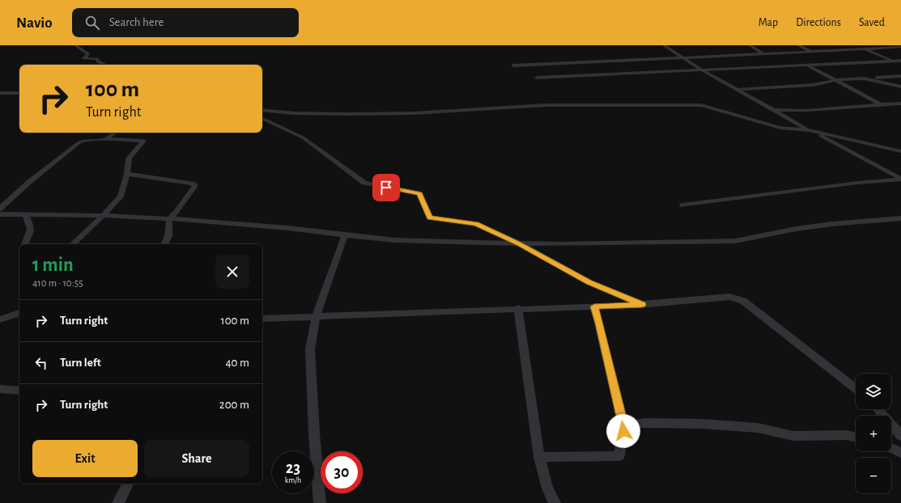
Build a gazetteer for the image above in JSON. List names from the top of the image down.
{
  "page": {
    "header": "Navio",
    "search": "Search here",
    "nav": ["Map", "Directions", "Saved"],
    "turn": ["100 m", "Turn right"],
    "heading": ["1 min", "410 m · 10:55"],
    "list": [
      {
        "name": "Turn right",
        "value": "100 m"
      },
      {
        "name": "Turn left",
        "value": "40 m"
      },
      {
        "name": "Turn right",
        "value": "200 m"
      }
    ],
    "map_buttons": ["+", "−"],
    "buttons": ["Exit", "Share"],
    "speed": "23 km/h",
    "limit": "30"
  }
}
